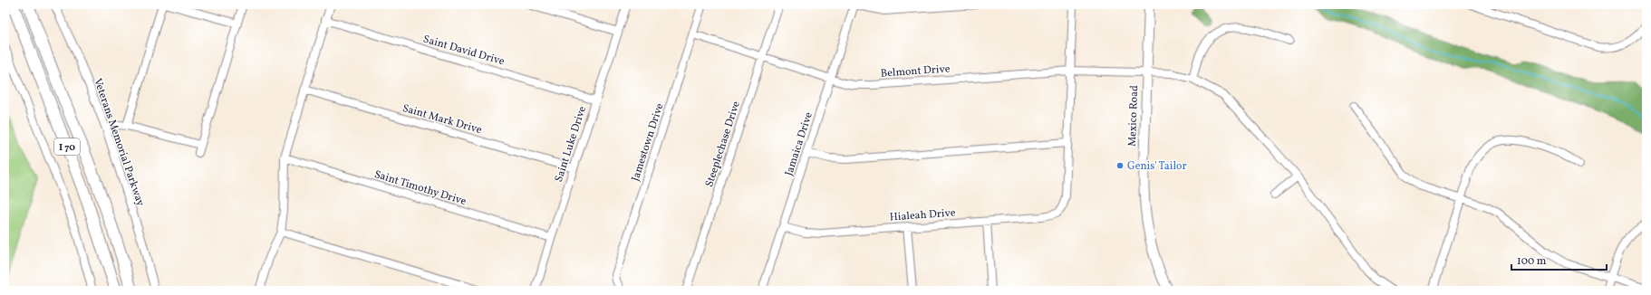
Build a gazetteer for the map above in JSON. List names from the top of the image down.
{
  "streets": {
    "highway": ["I 70"],
    "main road": ["Mexico Road"],
    "street": [
      "Saint David Drive",
      "Belmont Drive",
      "Saint Mark Drive",
      "Veterans Memorial Parkway",
      "Jamestown Drive",
      "Saint Luke Drive",
      "Steeplechase Drive",
      "Jamaica Drive",
      "Saint Timothy Drive",
      "Hialeah Drive"
    ]
  },
  "crossings": [
    ["Saint David Drive", "Saint Luke Drive"],
    ["Belmont Drive", "Mexico Road"],
    ["Belmont Drive", "Jamestown Drive"],
    ["Belmont Drive", "Steeplechase Drive"],
    ["Belmont Drive", "Jamaica Drive"],
    ["Saint Mark Drive", "Saint Luke Drive"],
    ["Saint Luke Drive", "Saint Timothy Drive"],
    ["Jamaica Drive", "Hialeah Drive"]
  ],
  "places": ["Genis' Tailor"],
  "scale_bar": "100 m"
}
